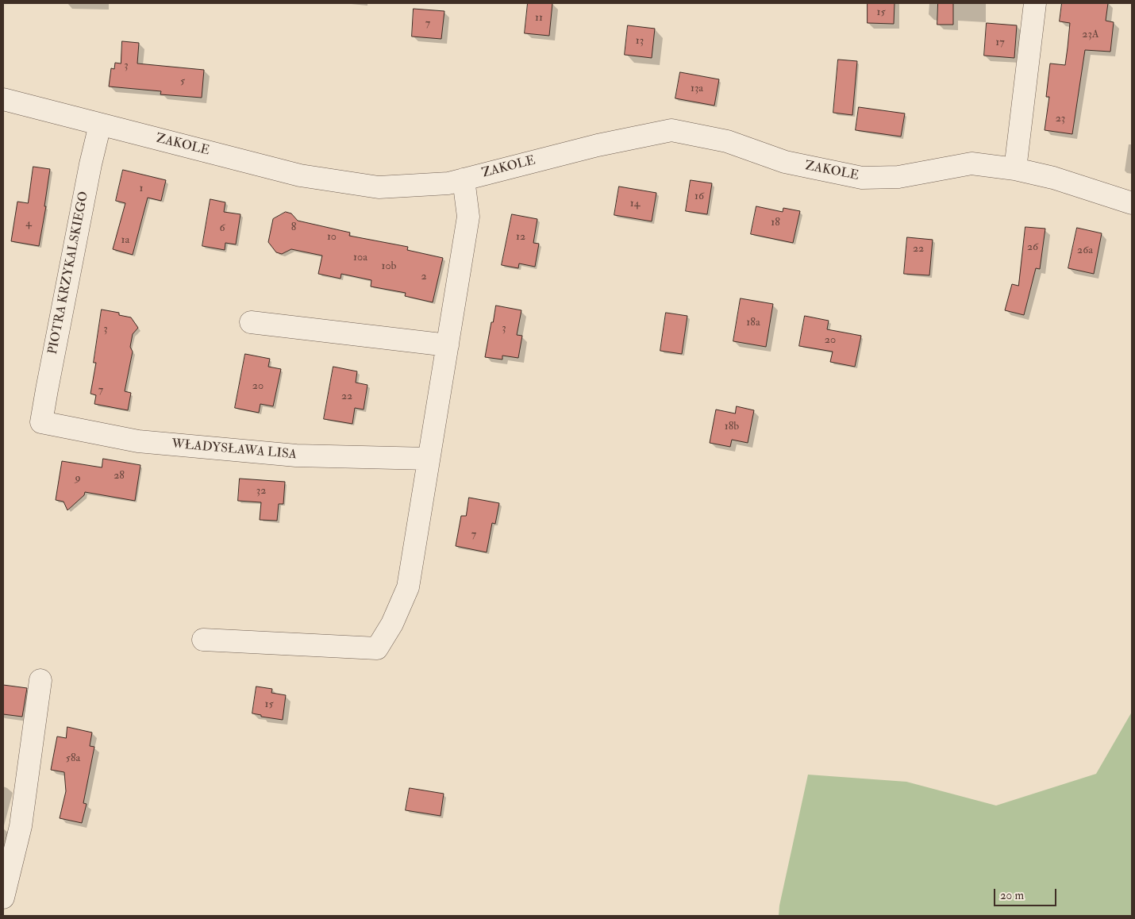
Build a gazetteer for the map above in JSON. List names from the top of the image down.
{
  "streets": {
    "street": ["ZAKOLE", "PIOTRA KRZYKALSKIEGO", "WŁADYSŁAWA LISA"]
  },
  "crossings": [
    ["ZAKOLE", "PIOTRA KRZYKALSKIEGO"],
    ["PIOTRA KRZYKALSKIEGO", "WŁADYSŁAWA LISA"]
  ],
  "house_numbers": [
    "15",
    "11",
    "7",
    "23A",
    "13",
    "17",
    "3",
    "5",
    "13a",
    "23",
    "1",
    "16",
    "14",
    "18",
    "4",
    "8",
    "6",
    "10",
    "12",
    "1a",
    "26",
    "22",
    "26a",
    "10a",
    "10b",
    "2",
    "18a",
    "3",
    "3",
    "20",
    "20",
    "7",
    "22",
    "18b",
    "28",
    "9",
    "32",
    "7",
    "15",
    "58a"
  ],
  "scale_bar": "20 m"
}
